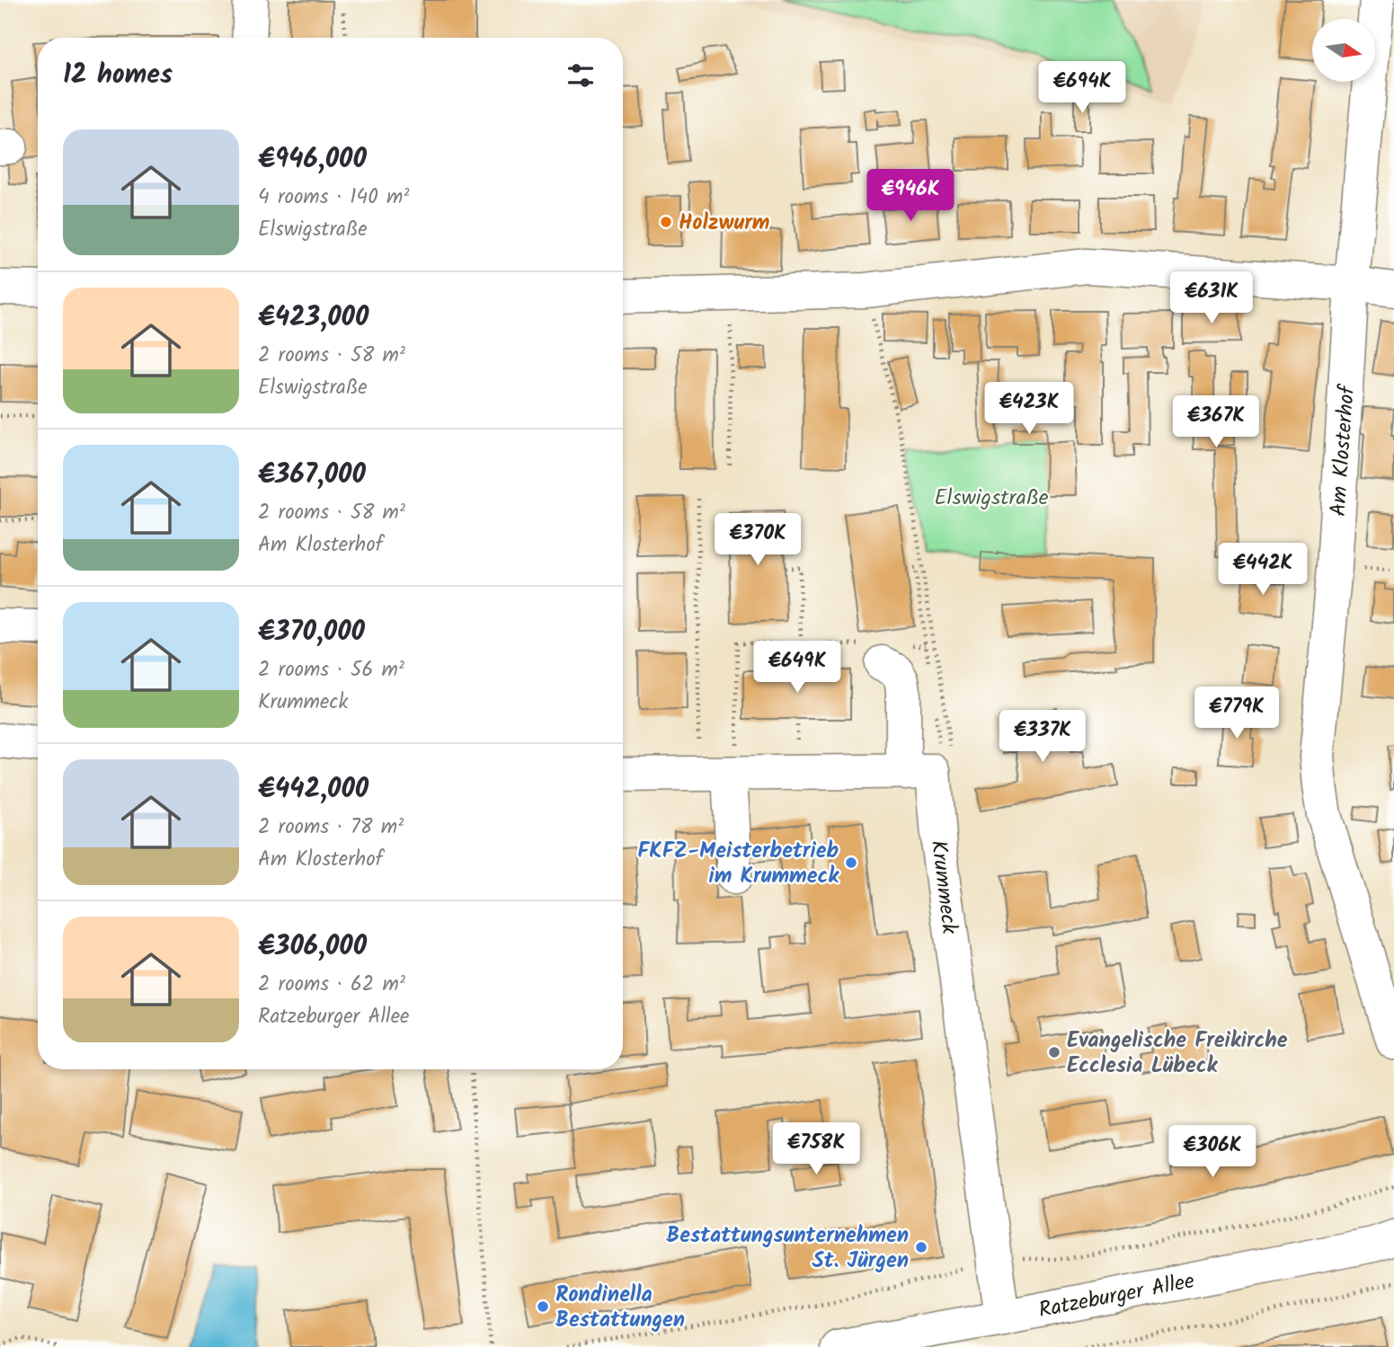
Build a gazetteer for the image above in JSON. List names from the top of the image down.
{
  "streets": {
    "street": ["Am Klosterhof", "Krummeck", "Ratzeburger Allee"]
  },
  "crossings": [
    ["Krummeck", "Ratzeburger Allee"]
  ],
  "parks": ["Elswigstraße"],
  "places": [
    "Holzwurm",
    "FKFZ-Meisterbetrieb im Krummeck",
    "Evangelische Freikirche Ecclesia Lübeck",
    "Bestattungsunternehmen St. Jürgen",
    "Rondinella Bestattungen"
  ],
  "north": "right",
  "page": {
    "heading": "12 homes",
    "price": [
      "€694K",
      "€946K",
      "€631K",
      "€423K",
      "€367K",
      "€370K",
      "€442K",
      "€649K",
      "€779K",
      "€337K",
      "€758K",
      "€306K"
    ],
    "list": [
      {
        "name": "€946,000",
        "note": "4 rooms · 140 m² · Elswigstraße"
      },
      {
        "name": "€423,000",
        "note": "2 rooms · 58 m² · Elswigstraße"
      },
      {
        "name": "€367,000",
        "note": "2 rooms · 58 m² · Am Klosterhof"
      },
      {
        "name": "€370,000",
        "note": "2 rooms · 56 m² · Krummeck"
      },
      {
        "name": "€442,000",
        "note": "2 rooms · 78 m² · Am Klosterhof"
      },
      {
        "name": "€306,000",
        "note": "2 rooms · 62 m² · Ratzeburger Allee"
      }
    ]
  }
}
